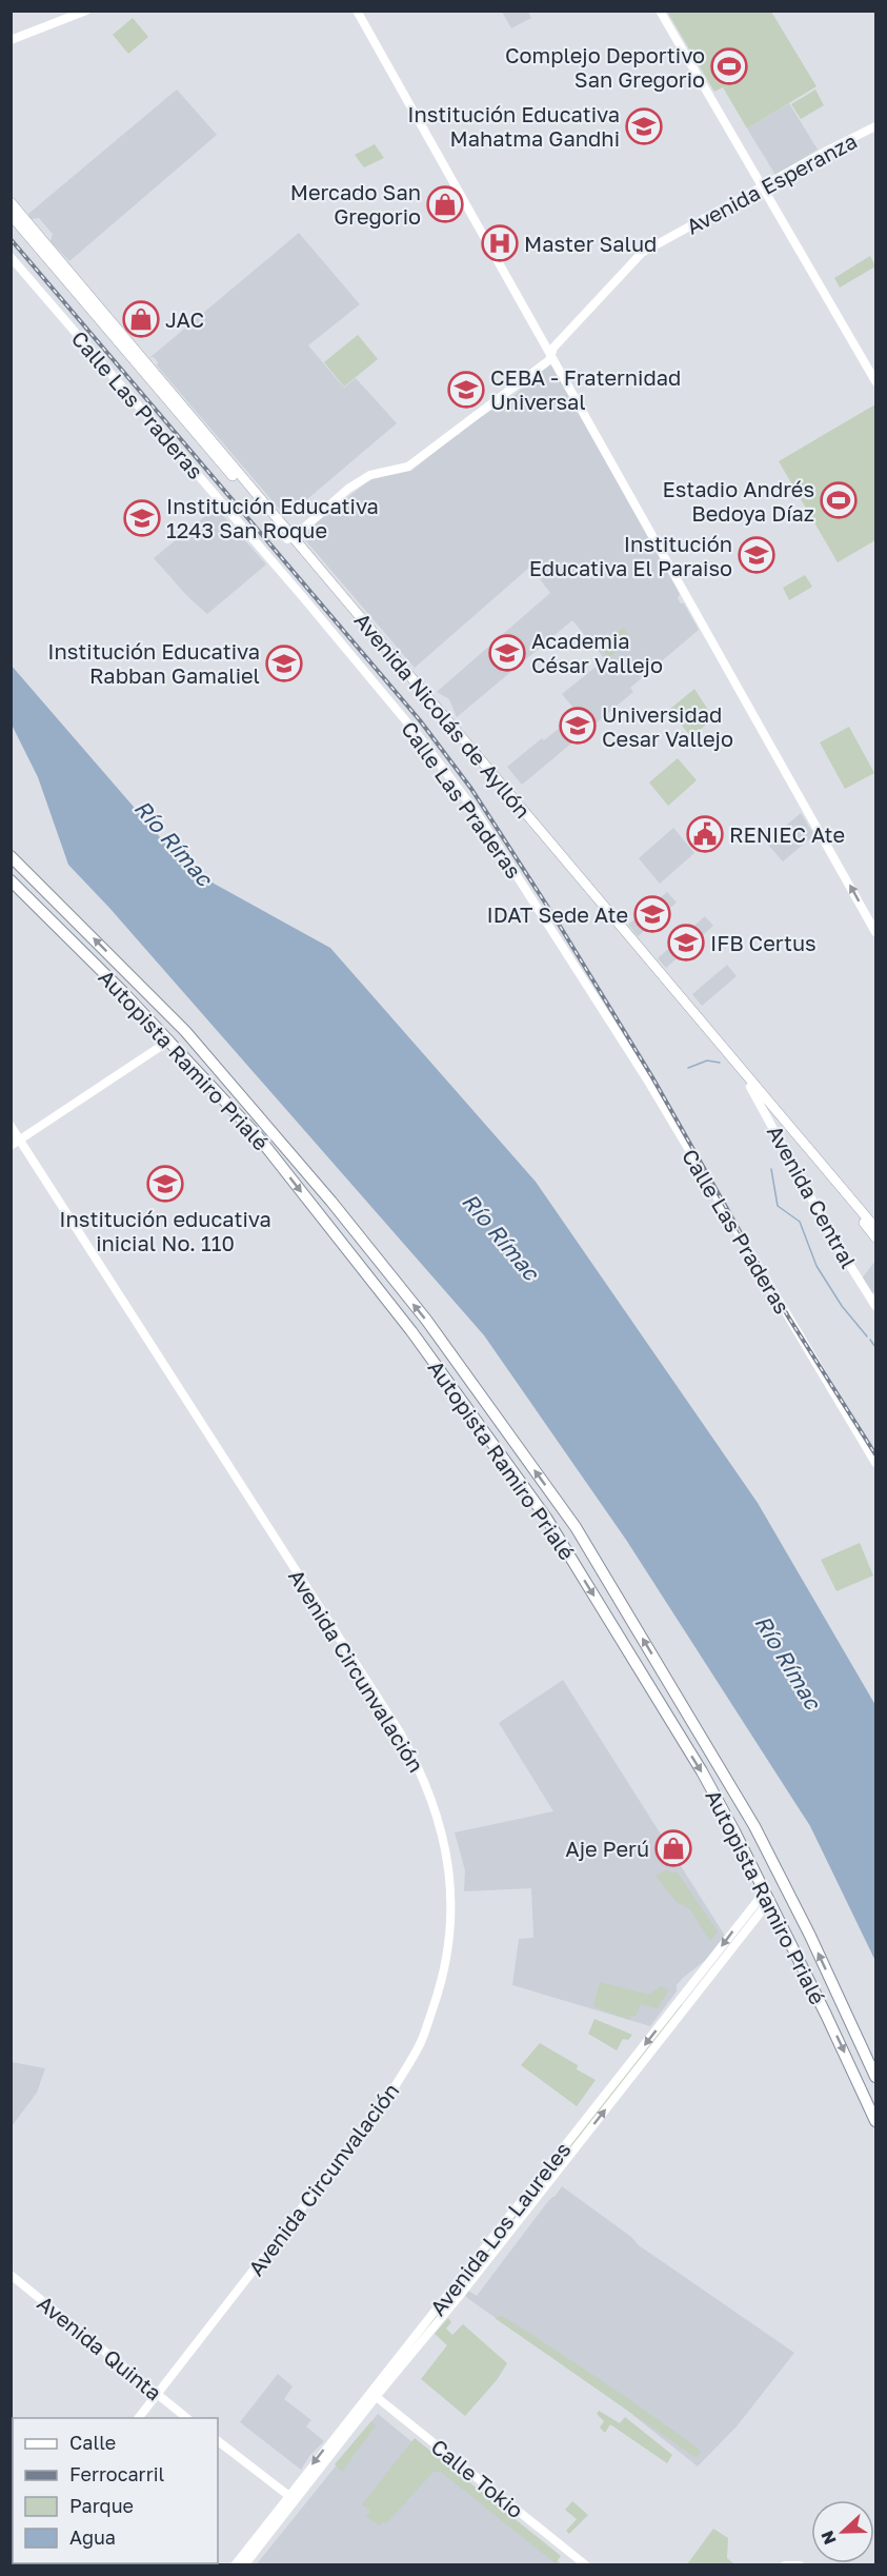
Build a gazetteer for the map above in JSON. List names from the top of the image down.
{
  "streets": {
    "highway": ["Autopista Ramiro Prialé"],
    "main road": ["Avenida Nicolás de Ayllón"],
    "street": [
      "Avenida Esperanza",
      "Calle Las Praderas",
      "Avenida Central",
      "Avenida Circunvalación",
      "Avenida Los Laureles",
      "Avenida Quinta",
      "Calle Tokio"
    ]
  },
  "crossings": [
    ["Avenida Esperanza", "Avenida Nicolás de Ayllón"],
    ["Avenida Nicolás de Ayllón", "Avenida Central"],
    ["Autopista Ramiro Prialé", "Avenida Los Laureles"],
    ["Avenida Circunvalación", "Avenida Quinta"],
    ["Avenida Los Laureles", "Calle Tokio"]
  ],
  "water": ["Río Rímac"],
  "places": {
    "sports": ["Complejo Deportivo San Gregorio", "Estadio Andrés Bedoya Díaz"],
    "school or university": [
      "Institución Educativa Mahatma Gandhi",
      "CEBA - Fraternidad Universal",
      "Institución Educativa 1243 San Roque",
      "Institución Educativa El Paraiso",
      "Academia César Vallejo",
      "Institución Educativa Rabban Gamaliel",
      "Universidad Cesar Vallejo",
      "IDAT Sede Ate",
      "IFB Certus",
      "Institución educativa inicial No. 110"
    ],
    "shop": ["Mercado San Gregorio", "JAC", "Aje Perú"],
    "hospital": ["Master Salud"],
    "public building": ["RENIEC Ate"]
  },
  "legend": [
    "Calle",
    "Ferrocarril",
    "Parque",
    "Agua"
  ],
  "north": "left"
}
